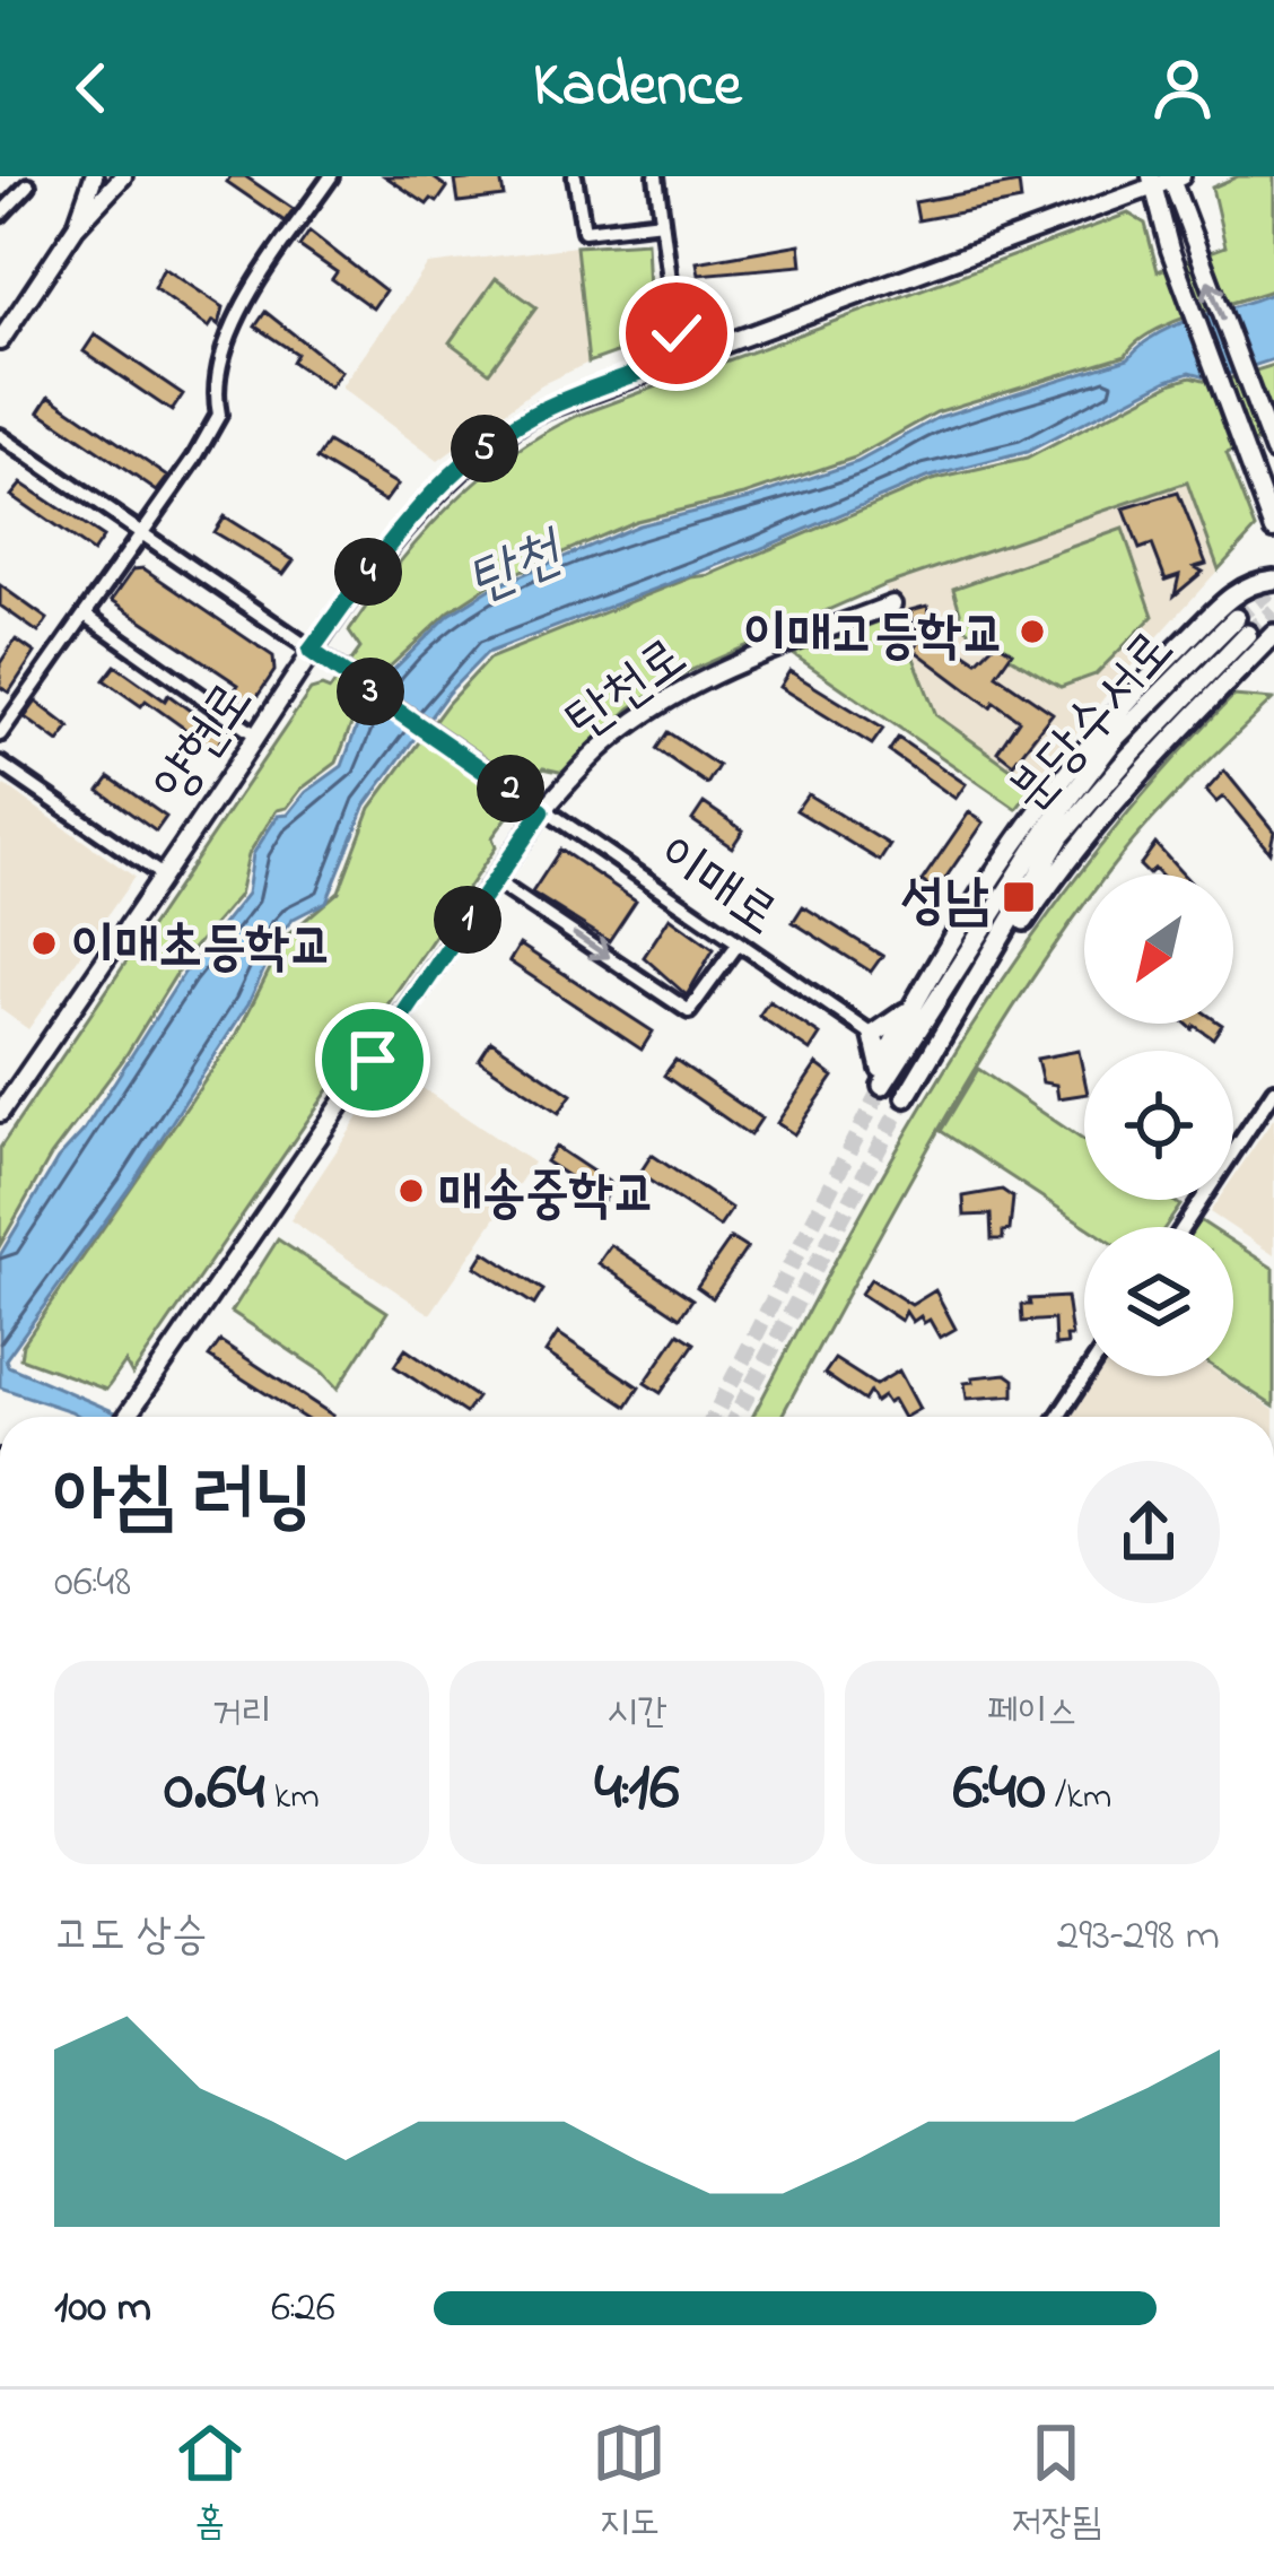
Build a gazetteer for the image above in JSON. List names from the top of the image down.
{
  "streets": {
    "highway": ["분당수서로"],
    "main road": ["탄천로", "양현로"],
    "street": ["이매로"]
  },
  "crossings": [
    ["탄천로", "이매로"],
    ["양현로", "이매로"]
  ],
  "water": ["탄천"],
  "places": {
    "other": ["이매고등학교", "이매초등학교", "매송중학교"],
    "transit": ["성남"]
  },
  "north": "bottom left",
  "page": {
    "header": "Kadence",
    "pins": [
      "5",
      "4",
      "3",
      "2",
      "1"
    ],
    "heading": ["아침 러닝", "06:48"],
    "stats": [
      ["거리", "0.64 km"],
      ["시간", "4:16"],
      ["페이스", "6:40 /km"]
    ],
    "chart": ["고도 상승", "293–298 m"],
    "list": [
      {
        "name": "100 m",
        "note": "6:26"
      }
    ],
    "tabs": ["홈", "지도", "저장됨"]
  }
}
